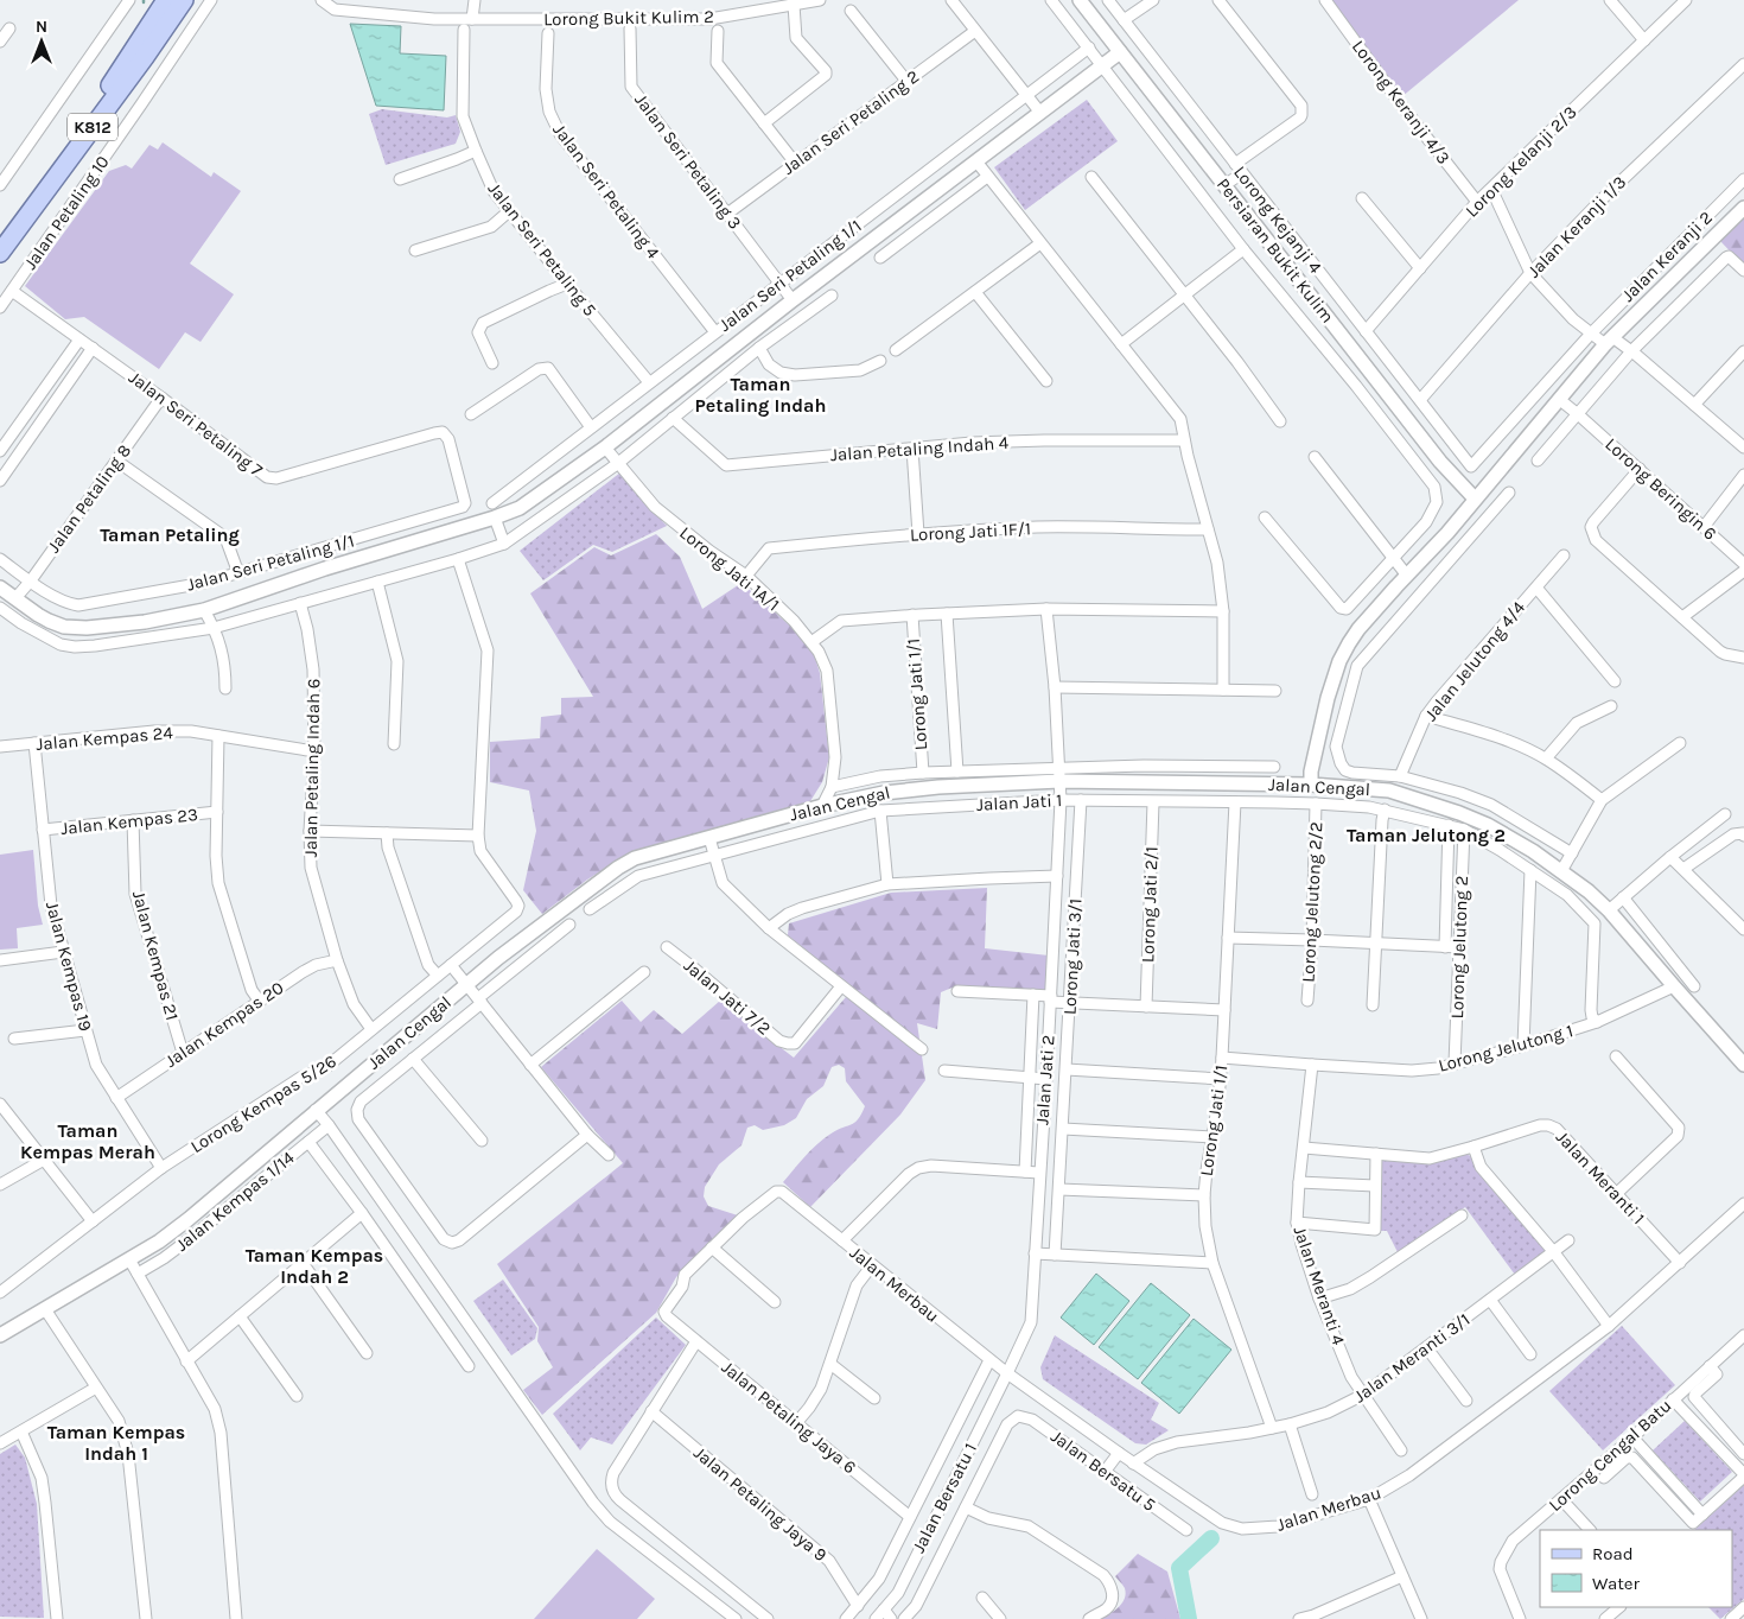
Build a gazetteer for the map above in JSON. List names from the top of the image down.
{
  "streets": {
    "main road": ["K812"],
    "street": [
      "Lorong Bukit Kulim 2",
      "Lorong Keranji 4/3",
      "Jalan Seri Petaling 2",
      "Jalan Seri Petaling 3",
      "Lorong Kelanji 2/3",
      "Jalan Seri Petaling 4",
      "Jalan Petaling 10",
      "Lorong Kejanji 4",
      "Jalan Keranji 1/3",
      "Jalan Seri Petaling 5",
      "Persiaran Bukit Kulim",
      "Jalan Keranji 2",
      "Jalan Seri Petaling 1/1",
      "Jalan Seri Petaling 7",
      "Jalan Petaling Indah 4",
      "Lorong Beringin 6",
      "Jalan Petaling 8",
      "Lorong Jati 1F/1",
      "Lorong Jati 1A/1",
      "Jalan Jelutong 4/4",
      "Lorong Jati 1/1",
      "Jalan Kempas 24",
      "Jalan Petaling Indah 6",
      "Jalan Cengal",
      "Jalan Jati 1",
      "Jalan Kempas 23",
      "Lorong Jelutong 2/2",
      "Lorong Jati 2/1",
      "Lorong Jelutong 2",
      "Jalan Kempas 21",
      "Lorong Jati 3/1",
      "Jalan Kempas 19",
      "Jalan Jati 7/2",
      "Jalan Kempas 20",
      "Lorong Jelutong 1",
      "Jalan Jati 2",
      "Lorong Kempas 5/26",
      "Jalan Meranti 1",
      "Jalan Kempas 1/14",
      "Jalan Merbau",
      "Jalan Meranti 4",
      "Jalan Meranti 3/1",
      "Jalan Petaling Jaya 6",
      "Lorong Cengal Batu",
      "Jalan Bersatu 5",
      "Jalan Bersatu 1",
      "Jalan Petaling Jaya 9"
    ]
  },
  "crossings": [
    ["Lorong Keranji 4/3", "Lorong Kelanji 2/3"],
    ["Jalan Seri Petaling 2", "Jalan Seri Petaling 3"],
    ["Jalan Seri Petaling 3", "Jalan Seri Petaling 1/1"],
    ["Lorong Kelanji 2/3", "Lorong Kejanji 4"],
    ["Jalan Seri Petaling 4", "Jalan Seri Petaling 1/1"],
    ["Jalan Petaling 10", "Jalan Seri Petaling 7"],
    ["Lorong Kejanji 4", "Jalan Keranji 1/3"],
    ["Lorong Kejanji 4", "Jalan Keranji 2"],
    ["Jalan Seri Petaling 5", "Jalan Seri Petaling 1/1"],
    ["Jalan Seri Petaling 1/1", "Jalan Seri Petaling 7"],
    ["Jalan Seri Petaling 1/1", "Jalan Petaling 8"],
    ["Jalan Seri Petaling 7", "Jalan Petaling 8"],
    ["Lorong Jati 1F/1", "Lorong Jati 1A/1"],
    ["Lorong Jati 1A/1", "Jalan Cengal"],
    ["Lorong Jati 1/1", "Jalan Jati 1"],
    ["Lorong Jati 1/1", "Lorong Jelutong 1"],
    ["Lorong Jati 1/1", "Jalan Meranti 3/1"],
    ["Jalan Kempas 24", "Jalan Petaling Indah 6"],
    ["Jalan Kempas 24", "Jalan Kempas 19"],
    ["Jalan Petaling Indah 6", "Jalan Kempas 20"],
    ["Jalan Petaling Indah 6", "Lorong Kempas 5/26"],
    ["Jalan Cengal", "Lorong Jelutong 1"],
    ["Jalan Cengal", "Jalan Jati 2"],
    ["Jalan Jati 1", "Lorong Jelutong 2/2"],
    ["Jalan Jati 1", "Lorong Jati 2/1"],
    ["Jalan Jati 1", "Lorong Jelutong 2"],
    ["Jalan Jati 1", "Lorong Jati 3/1"],
    ["Jalan Jati 1", "Lorong Jelutong 1"],
    ["Jalan Jati 1", "Jalan Jati 2"],
    ["Jalan Kempas 23", "Jalan Kempas 21"],
    ["Jalan Kempas 23", "Jalan Kempas 19"],
    ["Lorong Jelutong 2", "Lorong Jelutong 1"],
    ["Jalan Kempas 21", "Jalan Kempas 20"],
    ["Jalan Kempas 19", "Jalan Kempas 20"],
    ["Jalan Kempas 19", "Lorong Kempas 5/26"],
    ["Lorong Jelutong 1", "Jalan Meranti 4"],
    ["Jalan Jati 2", "Jalan Merbau"],
    ["Jalan Jati 2", "Jalan Bersatu 1"],
    ["Jalan Meranti 1", "Jalan Merbau"],
    ["Jalan Meranti 1", "Jalan Meranti 4"],
    ["Jalan Merbau", "Jalan Meranti 3/1"],
    ["Jalan Merbau", "Jalan Petaling Jaya 6"],
    ["Jalan Merbau", "Jalan Bersatu 1"],
    ["Jalan Meranti 4", "Jalan Meranti 3/1"]
  ],
  "districts": [
    "Taman Petaling Indah",
    "Taman Petaling",
    "Taman Jelutong 2",
    "Taman Kempas Merah",
    "Taman Kempas Indah 2",
    "Taman Kempas Indah 1"
  ],
  "legend": ["Road", "Water"],
  "north": "top"
}
